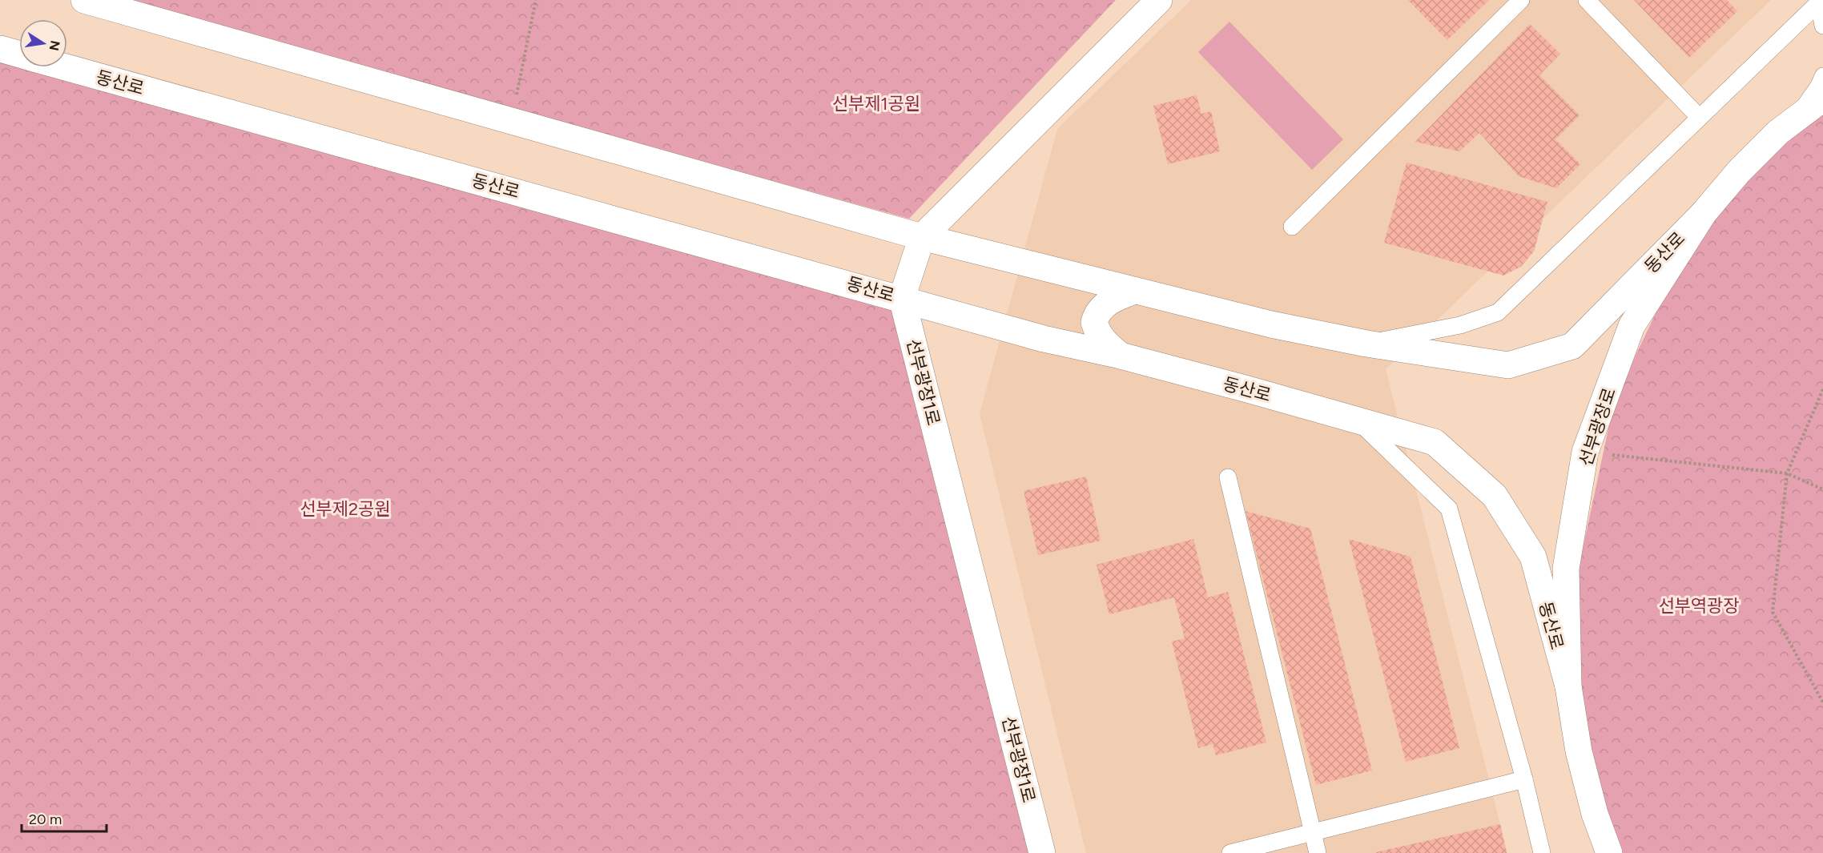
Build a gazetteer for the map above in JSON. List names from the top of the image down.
{
  "streets": {
    "street": ["동산로", "선부광장1로", "선부광장로"]
  },
  "crossings": [
    ["동산로", "선부광장1로"],
    ["동산로", "선부광장로"]
  ],
  "parks": ["선부제1공원", "선부제2공원", "선부역광장"],
  "scale_bar": "20 m",
  "north": "right"
}
